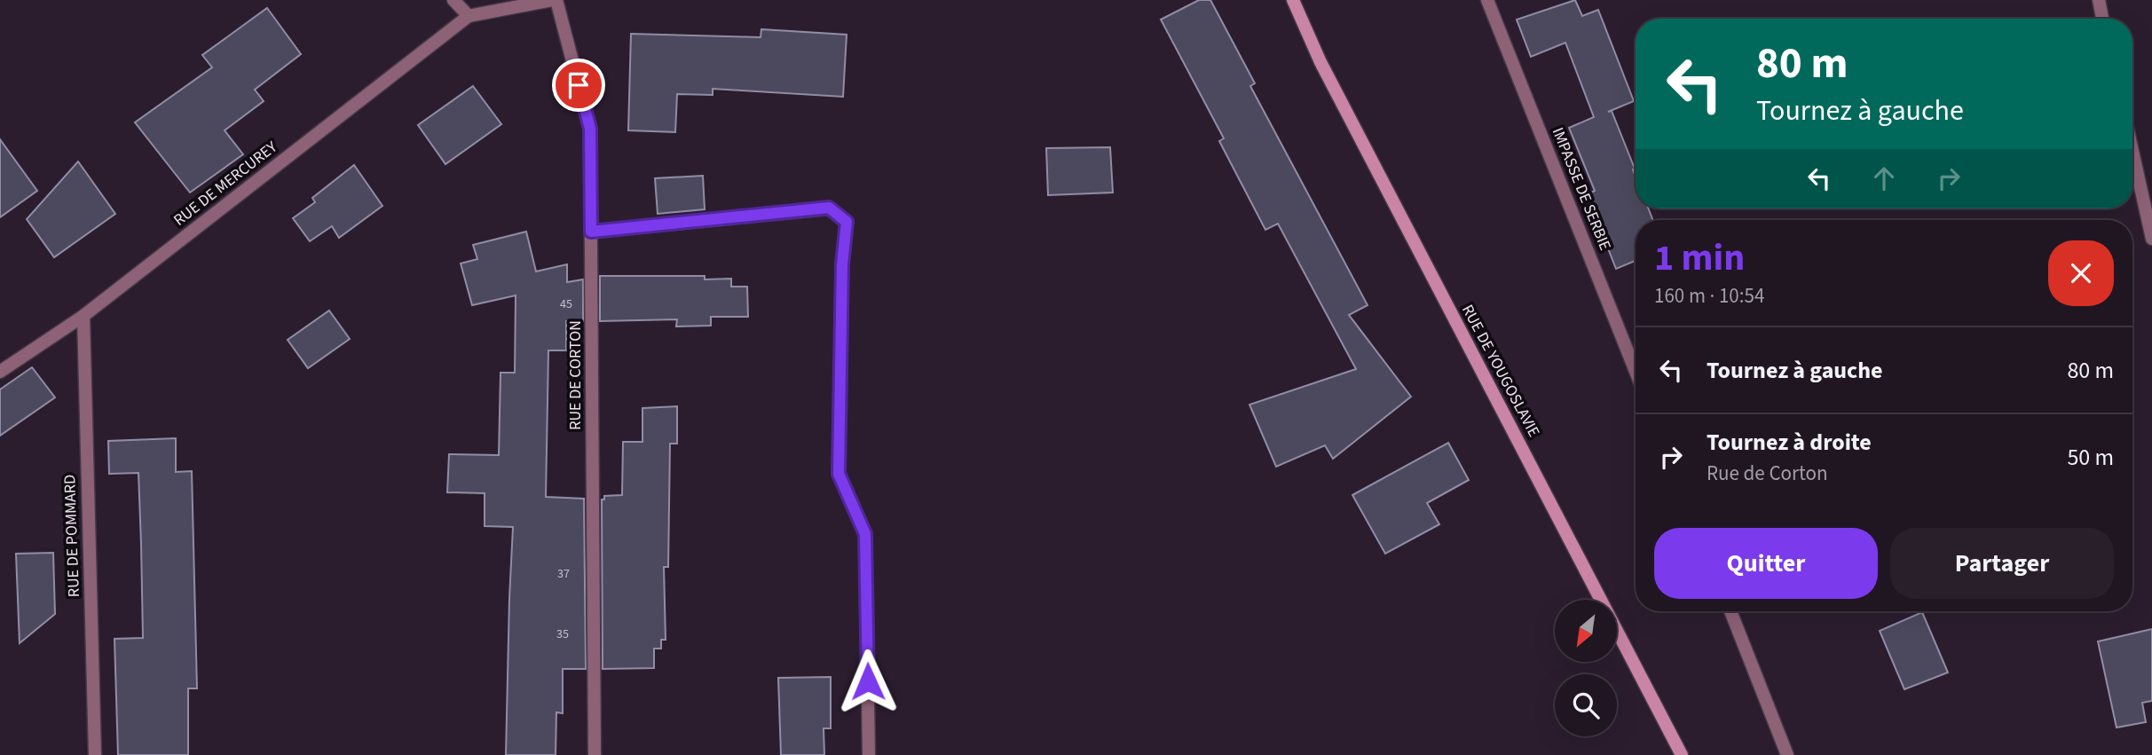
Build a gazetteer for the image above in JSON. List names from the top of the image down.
{
  "streets": {
    "main road": ["RUE DE YOUGOSLAVIE"],
    "street": [
      "RUE DE MERCUREY",
      "IMPASSE DE SERBIE",
      "RUE DE CORTON",
      "RUE DE POMMARD"
    ]
  },
  "crossings": [
    ["RUE DE MERCUREY", "RUE DE POMMARD"]
  ],
  "house_numbers": ["45", "37", "35"],
  "north": "bottom left",
  "page": {
    "turn": ["80 m", "Tournez à gauche"],
    "heading": ["1 min", "160 m · 10:54"],
    "list": [
      {
        "name": "Tournez à gauche",
        "value": "80 m"
      },
      {
        "name": "Tournez à droite",
        "note": "Rue de Corton",
        "value": "50 m"
      }
    ],
    "buttons": ["Quitter", "Partager"]
  }
}
